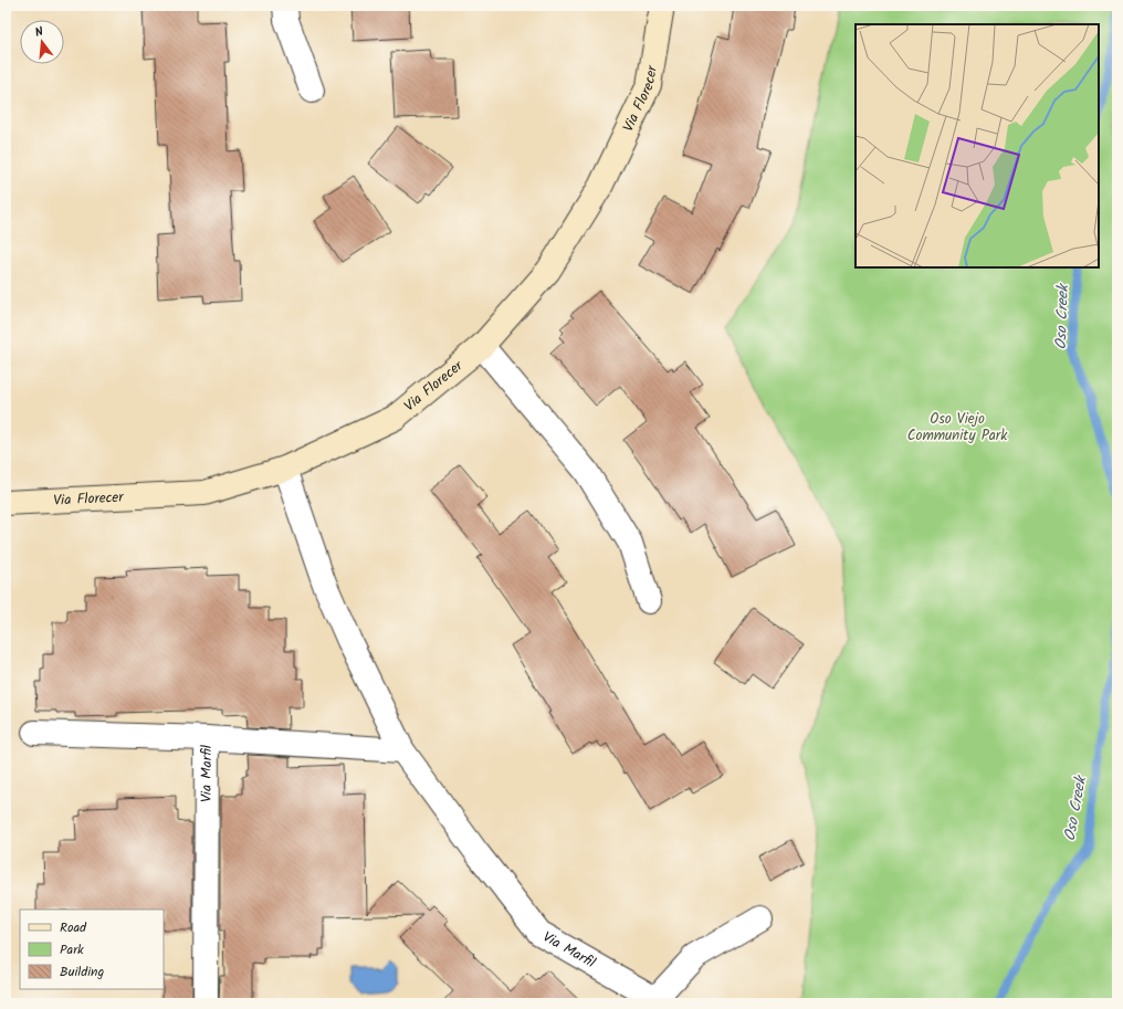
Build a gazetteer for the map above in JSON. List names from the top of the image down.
{
  "streets": {
    "street": ["Via Florecer", "Via Marfil"]
  },
  "crossings": [
    ["Via Florecer", "Via Marfil"]
  ],
  "water": ["Oso Creek"],
  "parks": ["Oso Viejo Community Park"],
  "legend": ["Road", "Park", "Building"],
  "north": "top"
}
